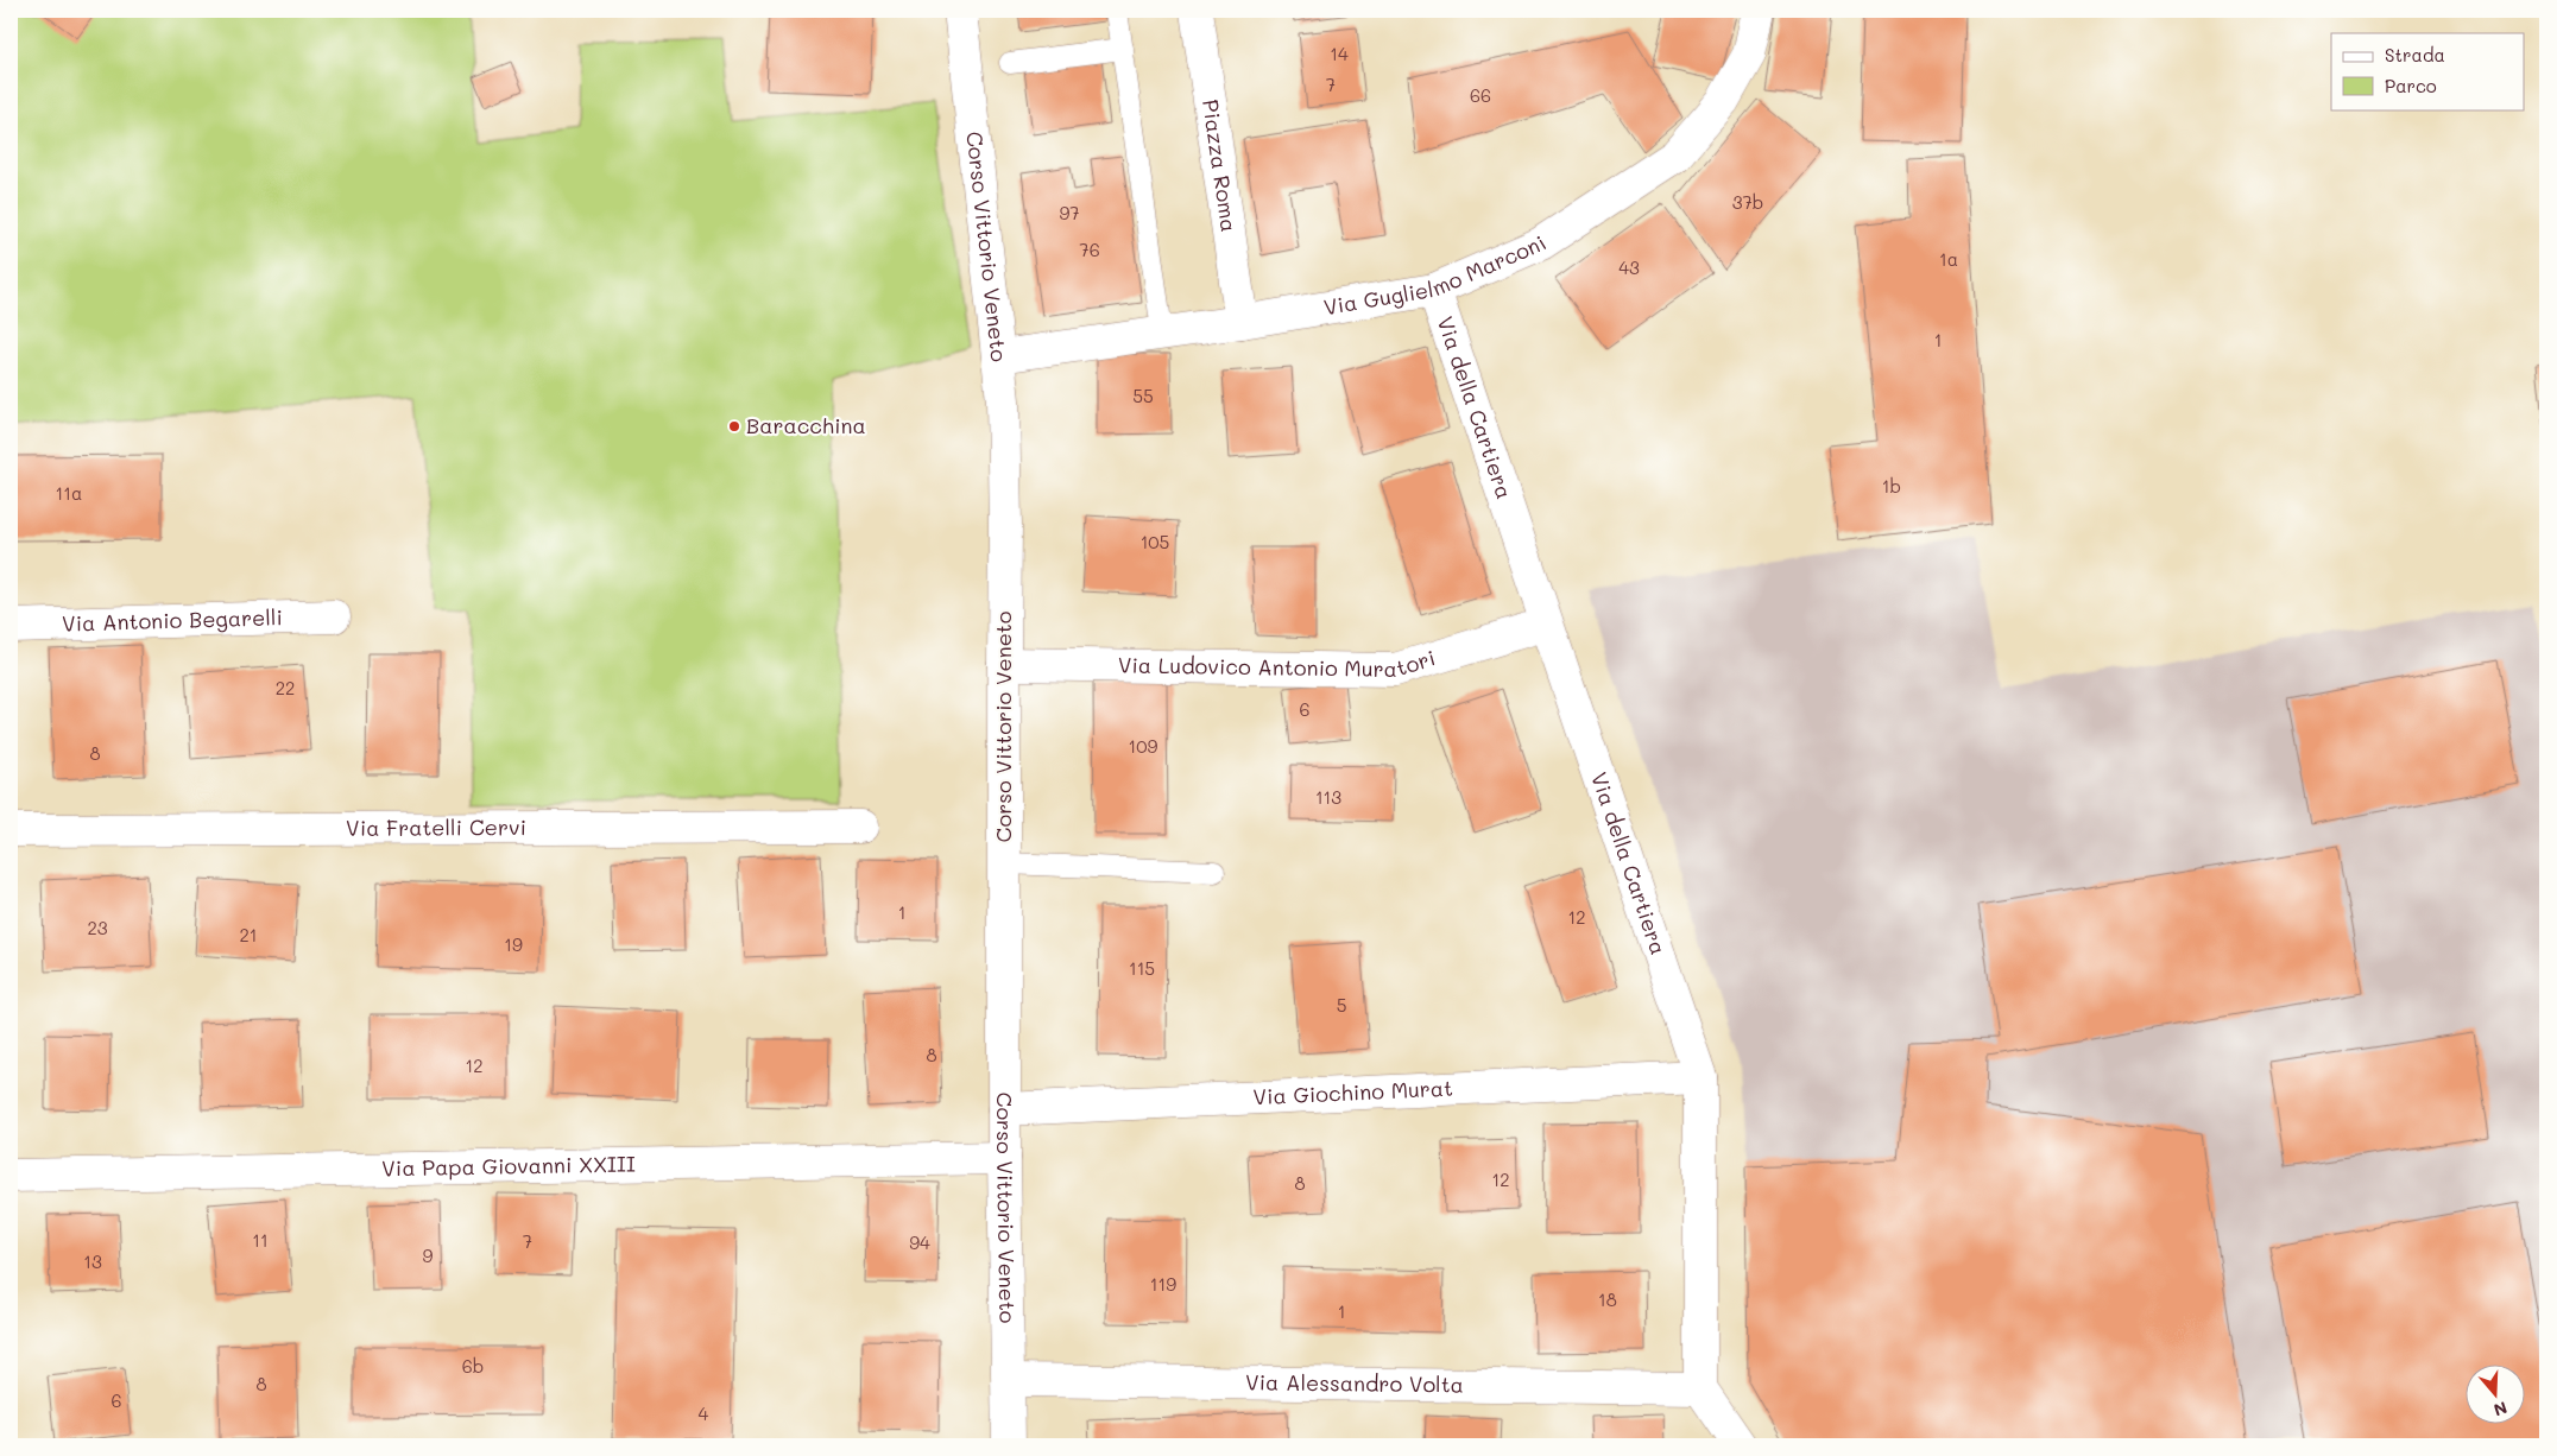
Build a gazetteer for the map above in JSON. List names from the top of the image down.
{
  "streets": {
    "street": [
      "Piazza Roma",
      "Corso Vittorio Veneto",
      "Via Guglielmo Marconi",
      "Via della Cartiera",
      "Via Antonio Begarelli",
      "Via Ludovico Antonio Muratori",
      "Via Fratelli Cervi",
      "Via Giochino Murat",
      "Via Papa Giovanni XXIII",
      "Via Alessandro Volta"
    ]
  },
  "crossings": [
    ["Piazza Roma", "Via Guglielmo Marconi"],
    ["Corso Vittorio Veneto", "Via Guglielmo Marconi"],
    ["Corso Vittorio Veneto", "Via Ludovico Antonio Muratori"],
    ["Corso Vittorio Veneto", "Via Giochino Murat"],
    ["Corso Vittorio Veneto", "Via Papa Giovanni XXIII"],
    ["Corso Vittorio Veneto", "Via Alessandro Volta"],
    ["Via Guglielmo Marconi", "Via della Cartiera"],
    ["Via della Cartiera", "Via Giochino Murat"],
    ["Via della Cartiera", "Via Alessandro Volta"]
  ],
  "places": ["Baracchina"],
  "house_numbers": [
    "14",
    "7",
    "66",
    "37b",
    "97",
    "76",
    "1a",
    "43",
    "1",
    "55",
    "1b",
    "11a",
    "105",
    "22",
    "6",
    "109",
    "8",
    "113",
    "1",
    "12",
    "23",
    "21",
    "19",
    "115",
    "5",
    "8",
    "12",
    "12",
    "8",
    "11",
    "7",
    "94",
    "9",
    "13",
    "119",
    "18",
    "1",
    "6b",
    "8",
    "6",
    "4"
  ],
  "legend": ["Strada", "Parco"],
  "north": "bottom"
}
